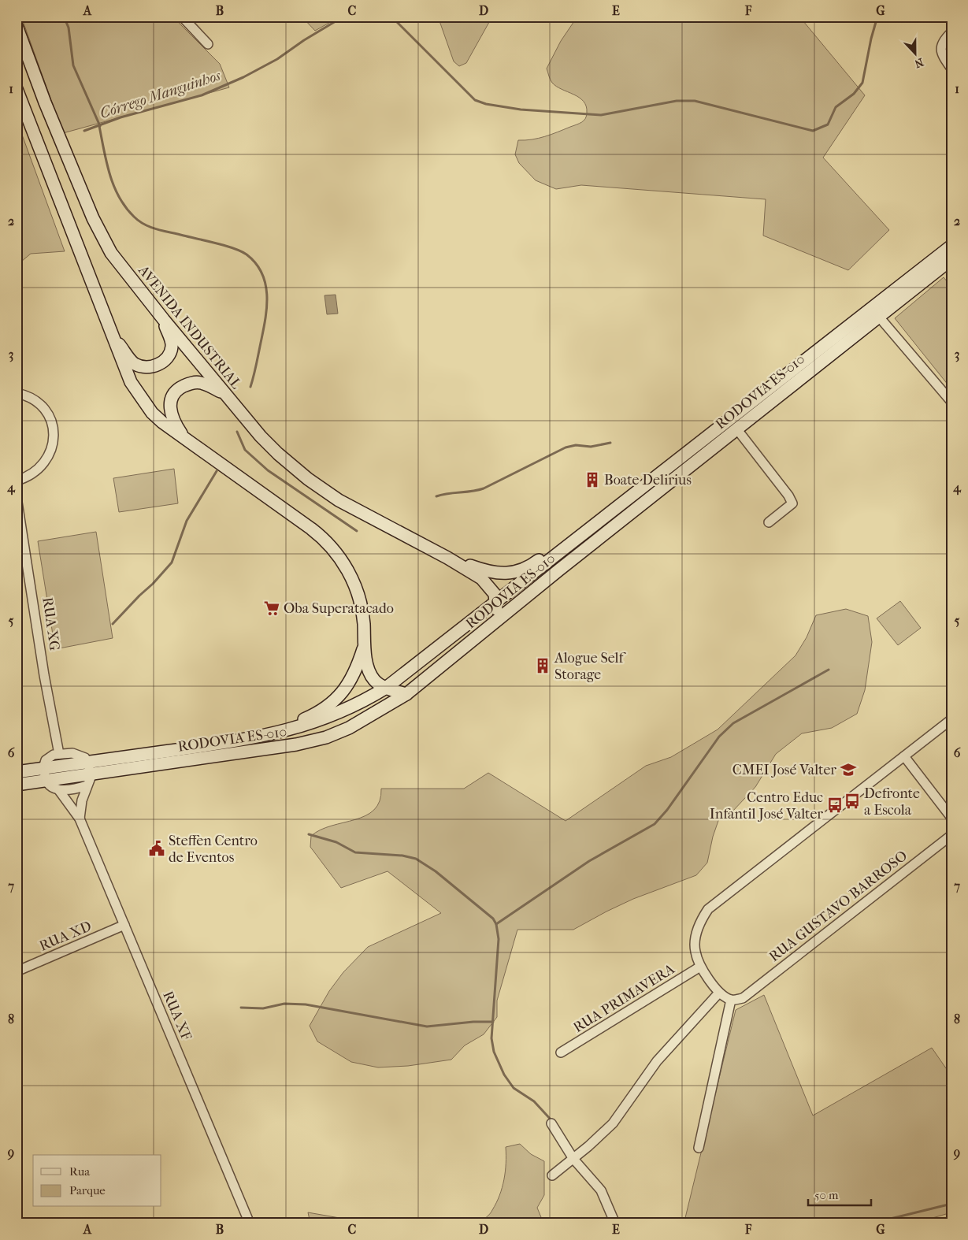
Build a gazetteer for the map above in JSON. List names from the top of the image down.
{
  "streets": {
    "main road": ["AVENIDA INDUSTRIAL", "RODOVIA ES-010"],
    "street": [
      "RUA XG",
      "RUA GUSTAVO BARROSO",
      "RUA XD",
      "RUA PRIMAVERA",
      "RUA XF"
    ]
  },
  "crossings": [
    ["AVENIDA INDUSTRIAL", "RODOVIA ES-010"],
    ["RODOVIA ES-010", "RUA XF"],
    ["RUA XD", "RUA XF"]
  ],
  "water": ["Córrego Manguinhos"],
  "places": {
    "building": ["Boate Delirius", "Alogue Self Storage"],
    "supermarket": ["Oba Superatacado"],
    "school or university": ["CMEI José Valter"],
    "bus stop": ["Defronte a Escola", "Centro Educ Infantil José Valter"],
    "public building": ["Steffen Centro de Eventos"]
  },
  "legend": ["Rua", "Parque"],
  "scale_bar": "50 m",
  "north": "bottom",
  "grid": {
    "columns": [
      "A",
      "B",
      "C",
      "D",
      "E",
      "F",
      "G"
    ],
    "rows": [
      "1",
      "2",
      "3",
      "4",
      "5",
      "6",
      "7",
      "8",
      "9"
    ]
  }
}
